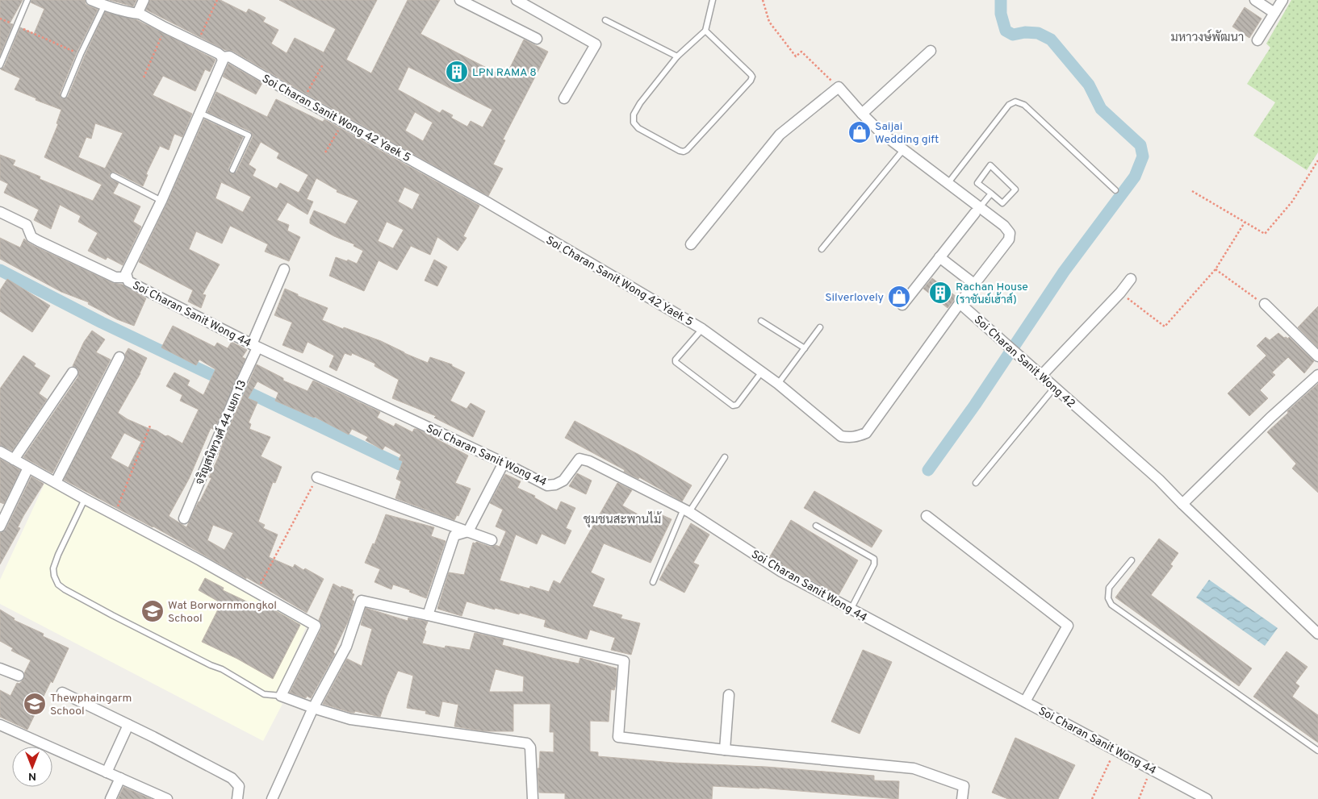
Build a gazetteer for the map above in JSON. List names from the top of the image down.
{
  "streets": {
    "street": [
      "Soi Charan Sanit Wong 42 Yaek 5",
      "Soi Charan Sanit Wong 44",
      "Soi Charan Sanit Wong 42",
      "จริญสนิทวงศ์ 44 แยก 13"
    ]
  },
  "crossings": [
    ["Soi Charan Sanit Wong 42 Yaek 5", "Soi Charan Sanit Wong 44"],
    ["Soi Charan Sanit Wong 42 Yaek 5", "Soi Charan Sanit Wong 42"],
    ["Soi Charan Sanit Wong 44", "จริญสนิทวงศ์ 44 แยก 13"]
  ],
  "districts": ["มหาวงษ์พัฒนา", "ชุมชนสะพานไม้"],
  "places": {
    "building": ["LPN RAMA 8", "Rachan House (ราชันย์เฮ้าส์)"],
    "shop": ["Saijai Wedding gift", "Silverlovely"],
    "school or university": ["Wat Borwornmongkol School", "Thewphaingarm School"]
  },
  "north": "bottom"
}
